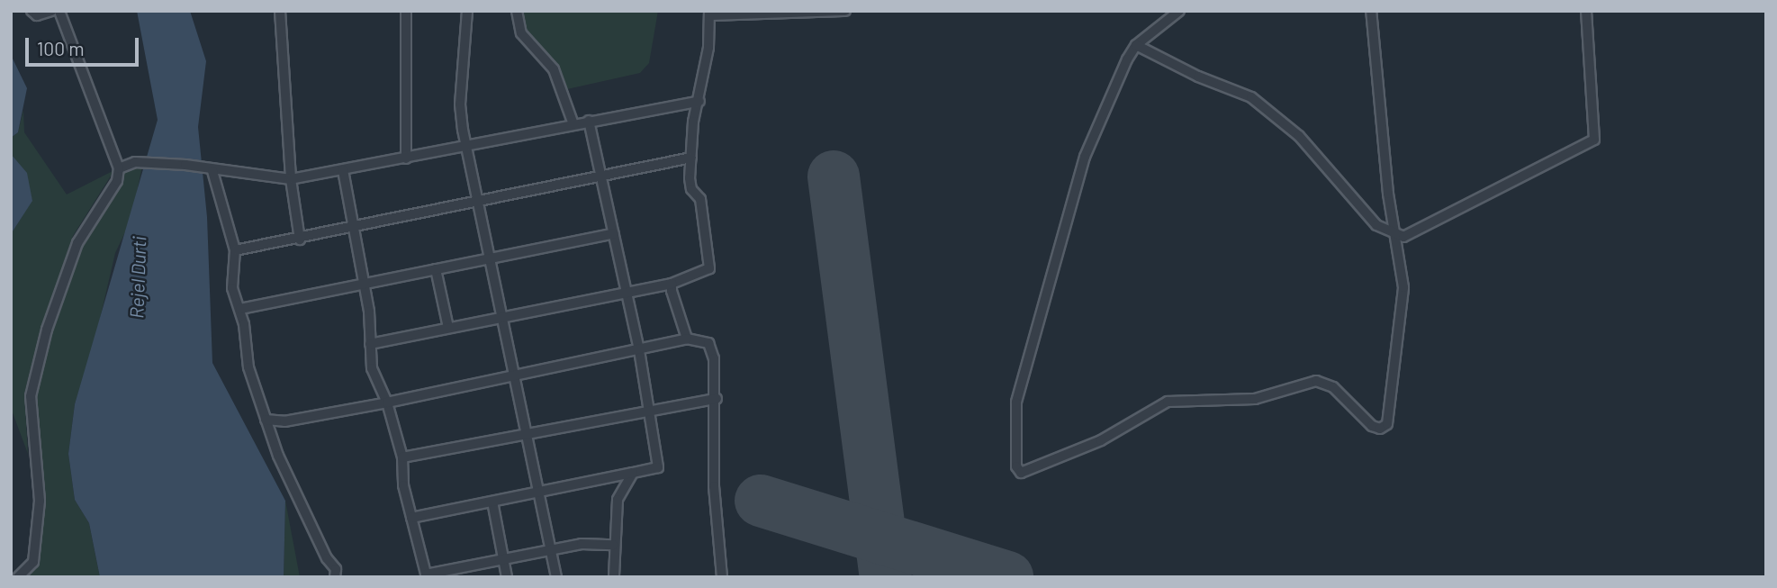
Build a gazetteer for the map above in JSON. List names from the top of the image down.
{
  "water": ["Rejel Durti"],
  "scale_bar": "100 m"
}
